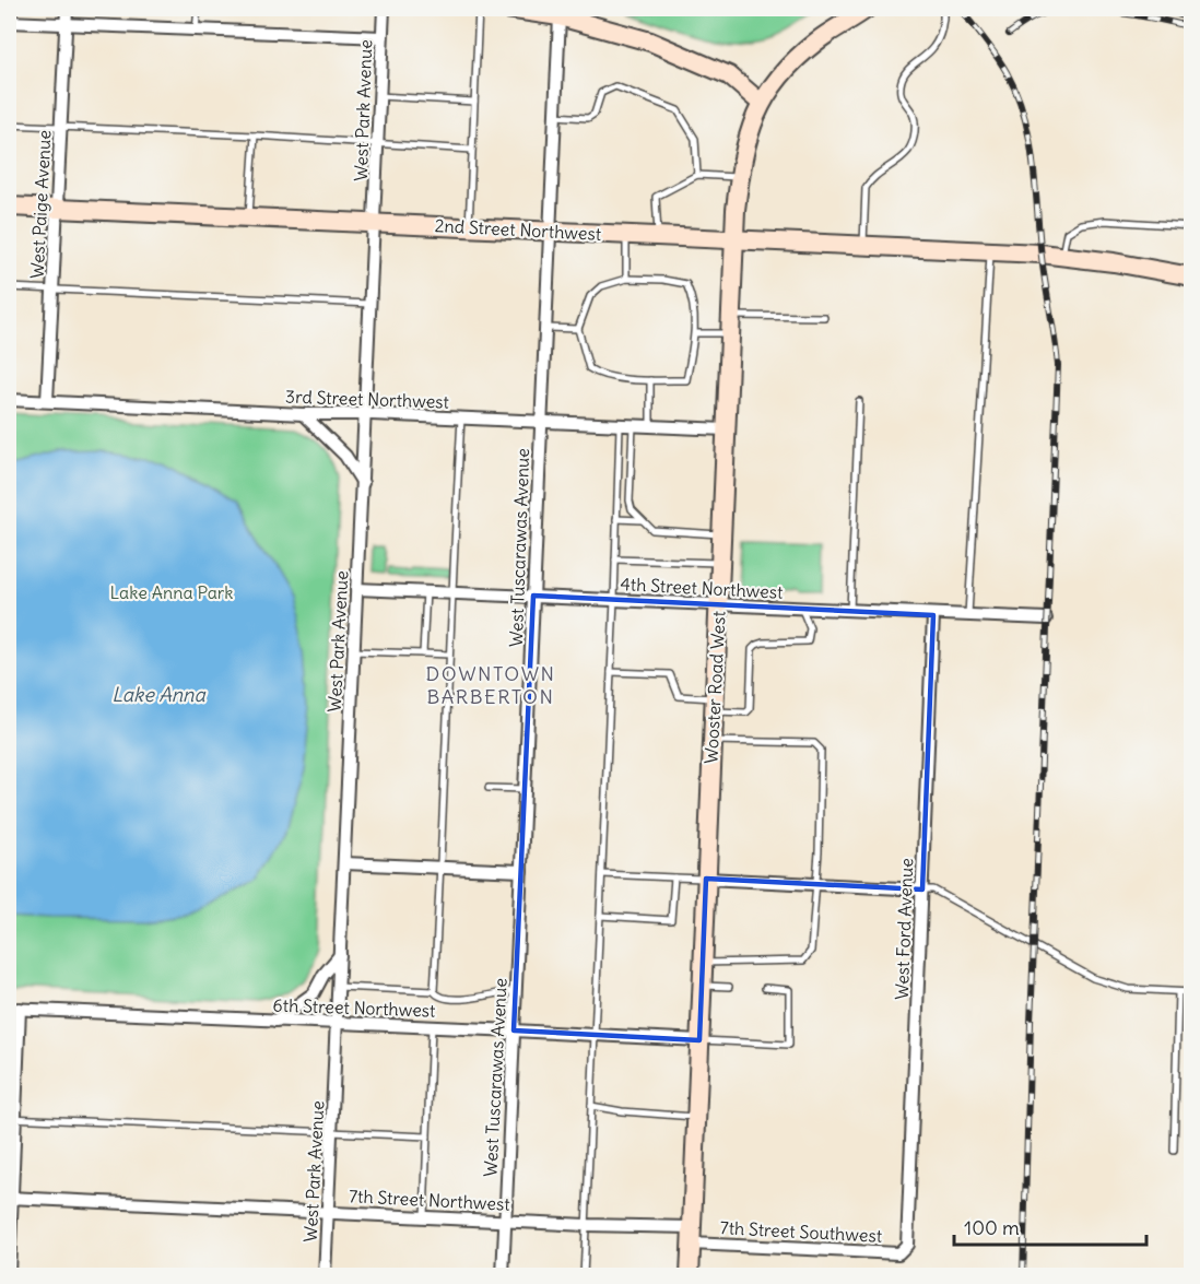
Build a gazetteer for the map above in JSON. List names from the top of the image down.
{
  "streets": {
    "main road": ["2nd Street Northwest", "Wooster Road West"],
    "street": [
      "West Park Avenue",
      "West Paige Avenue",
      "3rd Street Northwest",
      "West Tuscarawas Avenue",
      "4th Street Northwest",
      "West Ford Avenue",
      "6th Street Northwest",
      "7th Street Northwest",
      "7th Street Southwest"
    ]
  },
  "crossings": [
    ["West Park Avenue", "2nd Street Northwest"],
    ["West Park Avenue", "3rd Street Northwest"],
    ["West Park Avenue", "4th Street Northwest"],
    ["West Park Avenue", "6th Street Northwest"],
    ["West Park Avenue", "7th Street Northwest"],
    ["West Paige Avenue", "2nd Street Northwest"],
    ["West Paige Avenue", "3rd Street Northwest"],
    ["2nd Street Northwest", "West Tuscarawas Avenue"],
    ["2nd Street Northwest", "Wooster Road West"],
    ["3rd Street Northwest", "West Tuscarawas Avenue"],
    ["3rd Street Northwest", "Wooster Road West"],
    ["West Tuscarawas Avenue", "4th Street Northwest"],
    ["West Tuscarawas Avenue", "6th Street Northwest"],
    ["West Tuscarawas Avenue", "7th Street Northwest"],
    ["4th Street Northwest", "Wooster Road West"],
    ["4th Street Northwest", "West Ford Avenue"],
    ["Wooster Road West", "6th Street Northwest"],
    ["Wooster Road West", "7th Street Northwest"],
    ["Wooster Road West", "7th Street Southwest"],
    ["West Ford Avenue", "7th Street Southwest"],
    ["7th Street Northwest", "7th Street Southwest"]
  ],
  "districts": ["DOWNTOWN BARBERTON"],
  "water": ["Lake Anna"],
  "parks": ["Lake Anna Park"],
  "scale_bar": "100 m"
}
